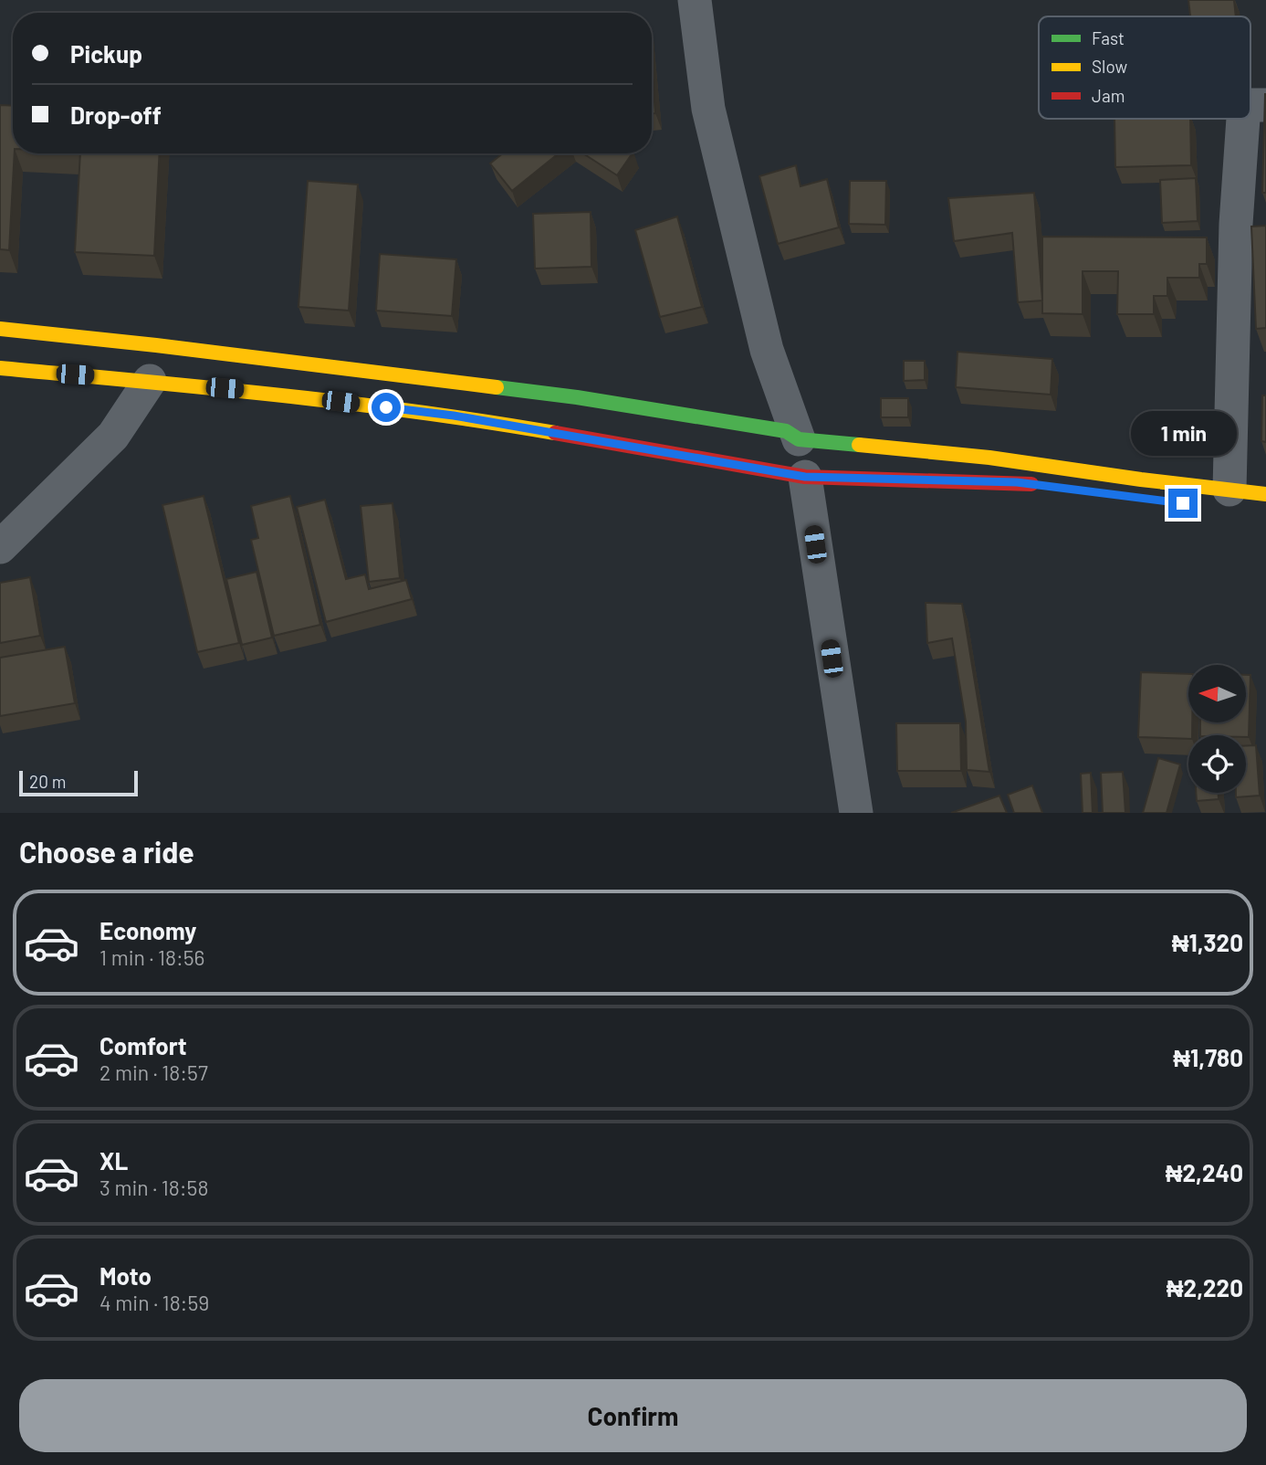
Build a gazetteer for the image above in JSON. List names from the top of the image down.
{
  "legend": ["Fast", "Slow", "Jam"],
  "scale_bar": "20 m",
  "north": "left",
  "page": {
    "banner": ["Pickup", "Drop-off"],
    "bubble": "1 min",
    "scale": "20 m",
    "heading": "Choose a ride",
    "list": [
      {
        "name": "Economy",
        "note": "1 min · 18:56",
        "value": "₦1,320"
      },
      {
        "name": "Comfort",
        "note": "2 min · 18:57",
        "value": "₦1,780"
      },
      {
        "name": "XL",
        "note": "3 min · 18:58",
        "value": "₦2,240"
      },
      {
        "name": "Moto",
        "note": "4 min · 18:59",
        "value": "₦2,220"
      }
    ],
    "buttons": "Confirm"
  }
}
